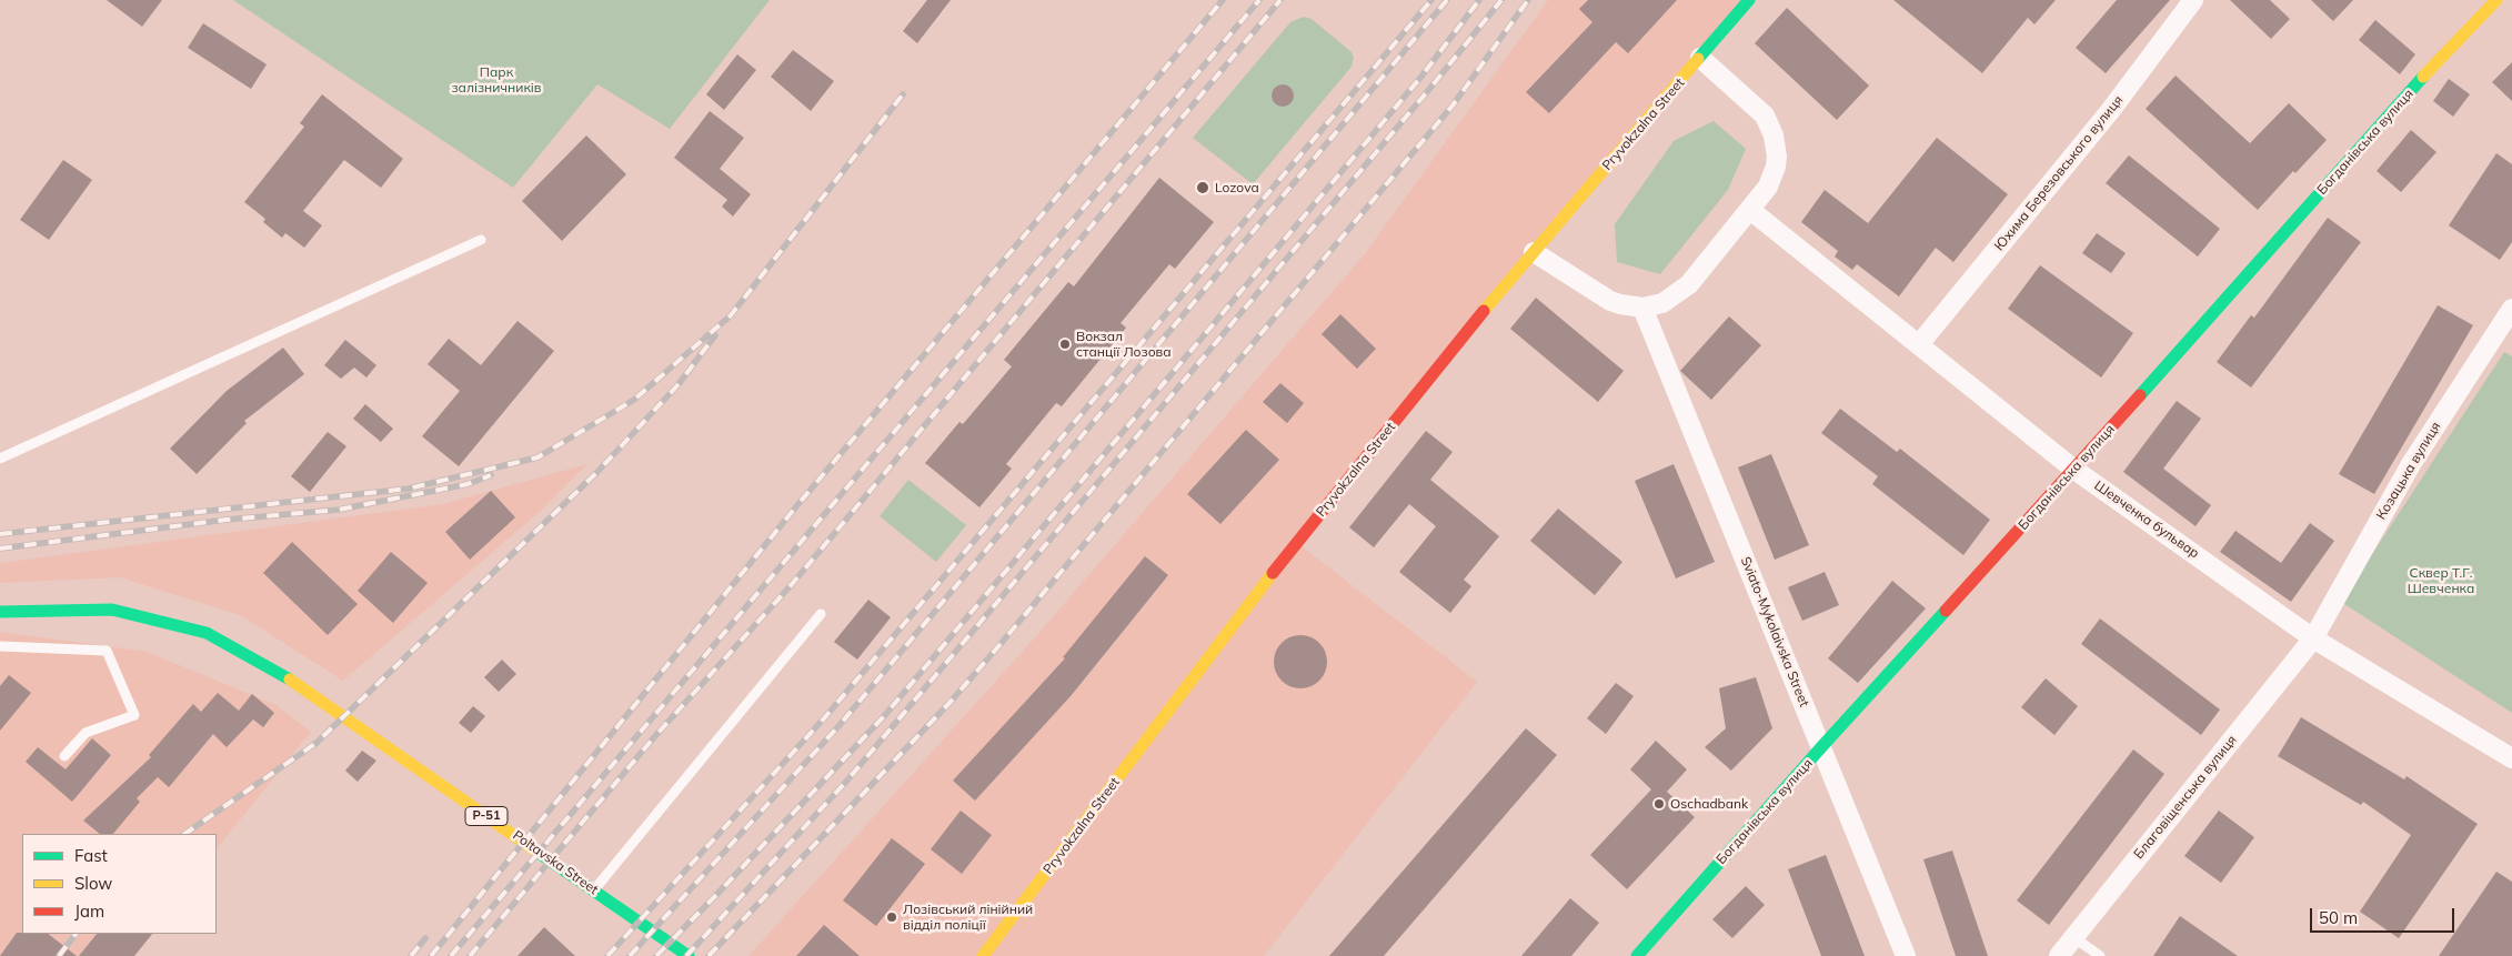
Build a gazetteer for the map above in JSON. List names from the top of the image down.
{
  "streets": {
    "street": [
      "Pryvokzalna Street",
      "Богданівська вулиця",
      "Юхима Березовського вулиця",
      "Козацька вулиця",
      "Шевченка бульвар",
      "Sviato-Mykolaivska Street",
      "Благовіщенська вулиця",
      "Р-51",
      "Poltavska Street"
    ]
  },
  "crossings": [
    ["Богданівська вулиця", "Шевченка бульвар"],
    ["Богданівська вулиця", "Sviato-Mykolaivska Street"],
    ["Юхима Березовського вулиця", "Шевченка бульвар"],
    ["Козацька вулиця", "Шевченка бульвар"],
    ["Козацька вулиця", "Благовіщенська вулиця"],
    ["Шевченка бульвар", "Благовіщенська вулиця"]
  ],
  "parks": ["Парк залізничників", "Сквер Т.Г. Шевченка"],
  "places": [
    "Lozova",
    "Вокзал станції Лозова",
    "Oschadbank",
    "Лозівський лінійний відділ поліції"
  ],
  "legend": ["Fast", "Slow", "Jam"],
  "scale_bar": "50 m"
}
